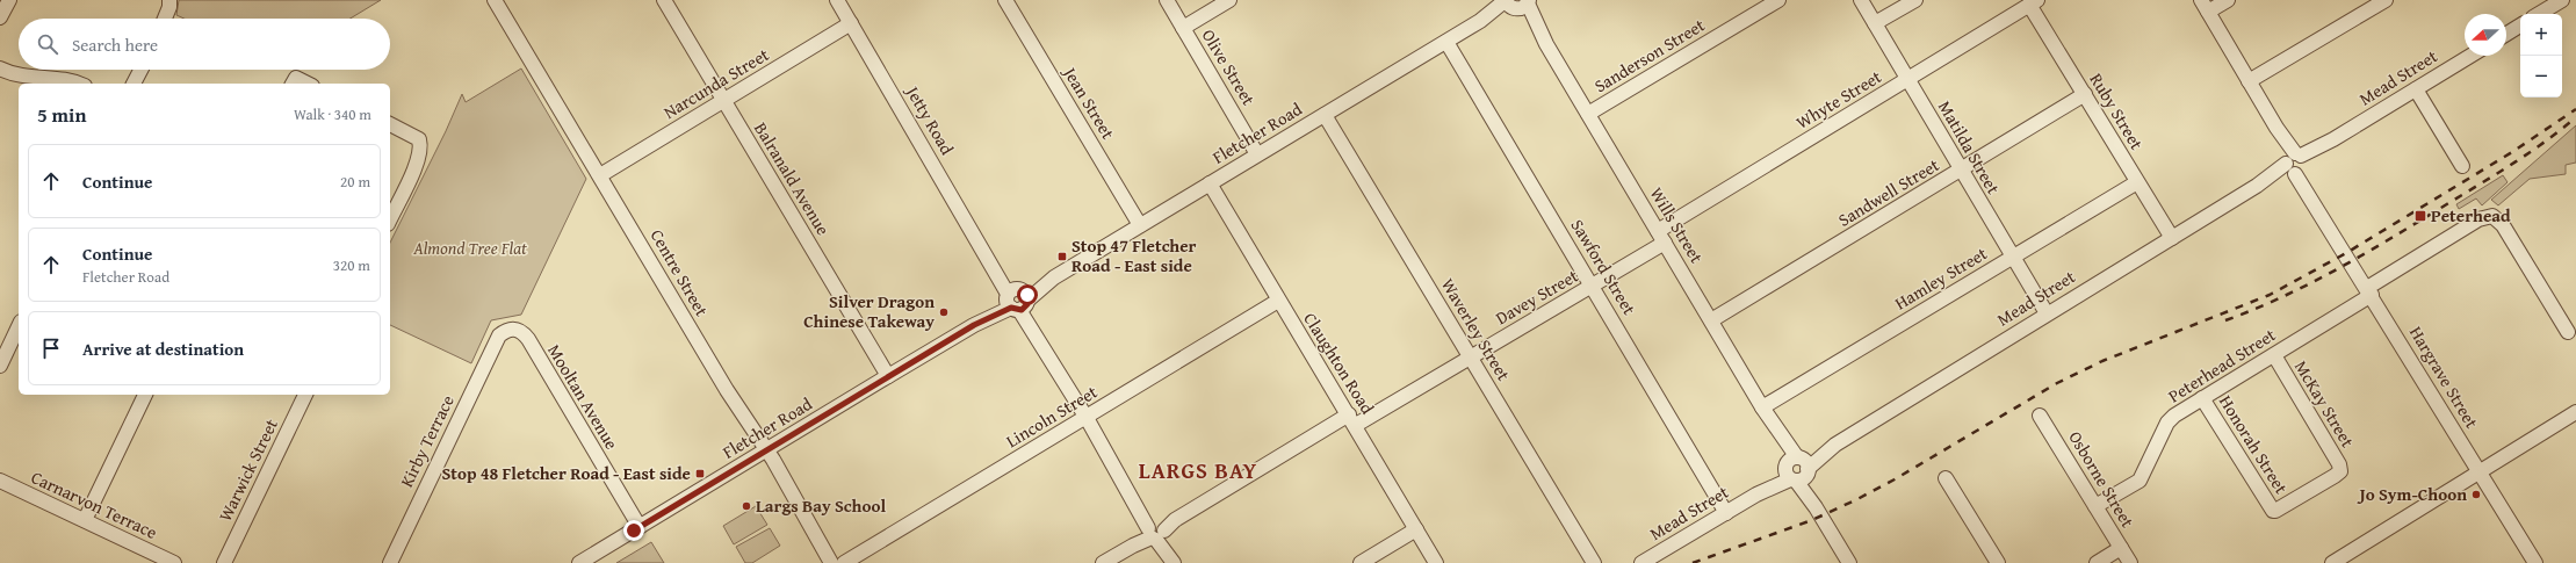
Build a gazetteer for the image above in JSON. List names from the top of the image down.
{
  "streets": {
    "street": [
      "Sanderson Street",
      "Olive Street",
      "Mead Street",
      "Narcunda Street",
      "Whyte Street",
      "Jean Street",
      "Ruby Street",
      "Jetty Road",
      "Fletcher Road",
      "Matilda Street",
      "Balranald Avenue",
      "Sandwell Street",
      "Wills Street",
      "Sawford Street",
      "Centre Street",
      "Hamley Street",
      "Davey Street",
      "Waverley Street",
      "Claughton Road",
      "Peterhead Street",
      "Hargrave Street",
      "Mooltan Avenue",
      "McKay Street",
      "Lincoln Street",
      "Kirby Terrace",
      "Honorah Street",
      "Warwick Street",
      "Osborne Street",
      "Carnarvon Terrace"
    ]
  },
  "crossings": [
    ["Sanderson Street", "Wills Street"],
    ["Olive Street", "Fletcher Road"],
    ["Mead Street", "Ruby Street"],
    ["Mead Street", "Matilda Street"],
    ["Mead Street", "Wills Street"],
    ["Mead Street", "Sawford Street"],
    ["Mead Street", "Hargrave Street"],
    ["Narcunda Street", "Jetty Road"],
    ["Narcunda Street", "Balranald Avenue"],
    ["Narcunda Street", "Centre Street"],
    ["Whyte Street", "Ruby Street"],
    ["Whyte Street", "Matilda Street"],
    ["Whyte Street", "Wills Street"],
    ["Whyte Street", "Davey Street"],
    ["Jean Street", "Fletcher Road"],
    ["Ruby Street", "Sandwell Street"],
    ["Ruby Street", "Hamley Street"],
    ["Jetty Road", "Fletcher Road"],
    ["Jetty Road", "Davey Street"],
    ["Jetty Road", "Lincoln Street"],
    ["Fletcher Road", "Balranald Avenue"],
    ["Fletcher Road", "Wills Street"],
    ["Fletcher Road", "Sawford Street"],
    ["Fletcher Road", "Centre Street"],
    ["Fletcher Road", "Waverley Street"],
    ["Fletcher Road", "Claughton Road"],
    ["Fletcher Road", "Mooltan Avenue"],
    ["Matilda Street", "Sandwell Street"],
    ["Matilda Street", "Hamley Street"],
    ["Sandwell Street", "Wills Street"],
    ["Wills Street", "Hamley Street"],
    ["Wills Street", "Davey Street"],
    ["Sawford Street", "Davey Street"],
    ["Davey Street", "Waverley Street"],
    ["Davey Street", "Claughton Road"],
    ["Claughton Road", "Lincoln Street"],
    ["Peterhead Street", "Hargrave Street"],
    ["Peterhead Street", "McKay Street"],
    ["Peterhead Street", "Honorah Street"],
    ["Peterhead Street", "Osborne Street"],
    ["Mooltan Avenue", "Kirby Terrace"],
    ["McKay Street", "Honorah Street"]
  ],
  "districts": ["LARGS BAY"],
  "parks": ["Almond Tree Flat"],
  "places": {
    "transit": ["Peterhead", "Stop 47 Fletcher Road - East side", "Stop 48 Fletcher Road - East side"],
    "other": ["Silver Dragon Chinese Takeway", "Jo Sym-Choon", "Largs Bay School"]
  },
  "north": "left",
  "page": {
    "map_buttons": ["+", "−"],
    "search": "Search here",
    "heading": ["5 min", "Walk · 340 m"],
    "list": [
      ["Continue", "20 m"],
      ["Continue", "Fletcher Road", "320 m"],
      "Arrive at destination"
    ]
  }
}
